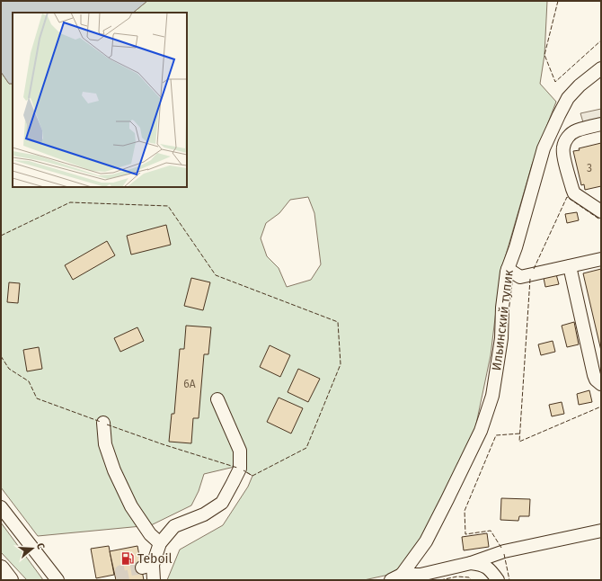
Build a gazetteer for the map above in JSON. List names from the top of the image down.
{
  "streets": {
    "street": ["Ильинский тупик"]
  },
  "places": {
    "fuel station": ["Teboil"]
  },
  "house_numbers": ["3", "6А"],
  "north": "right"
}
